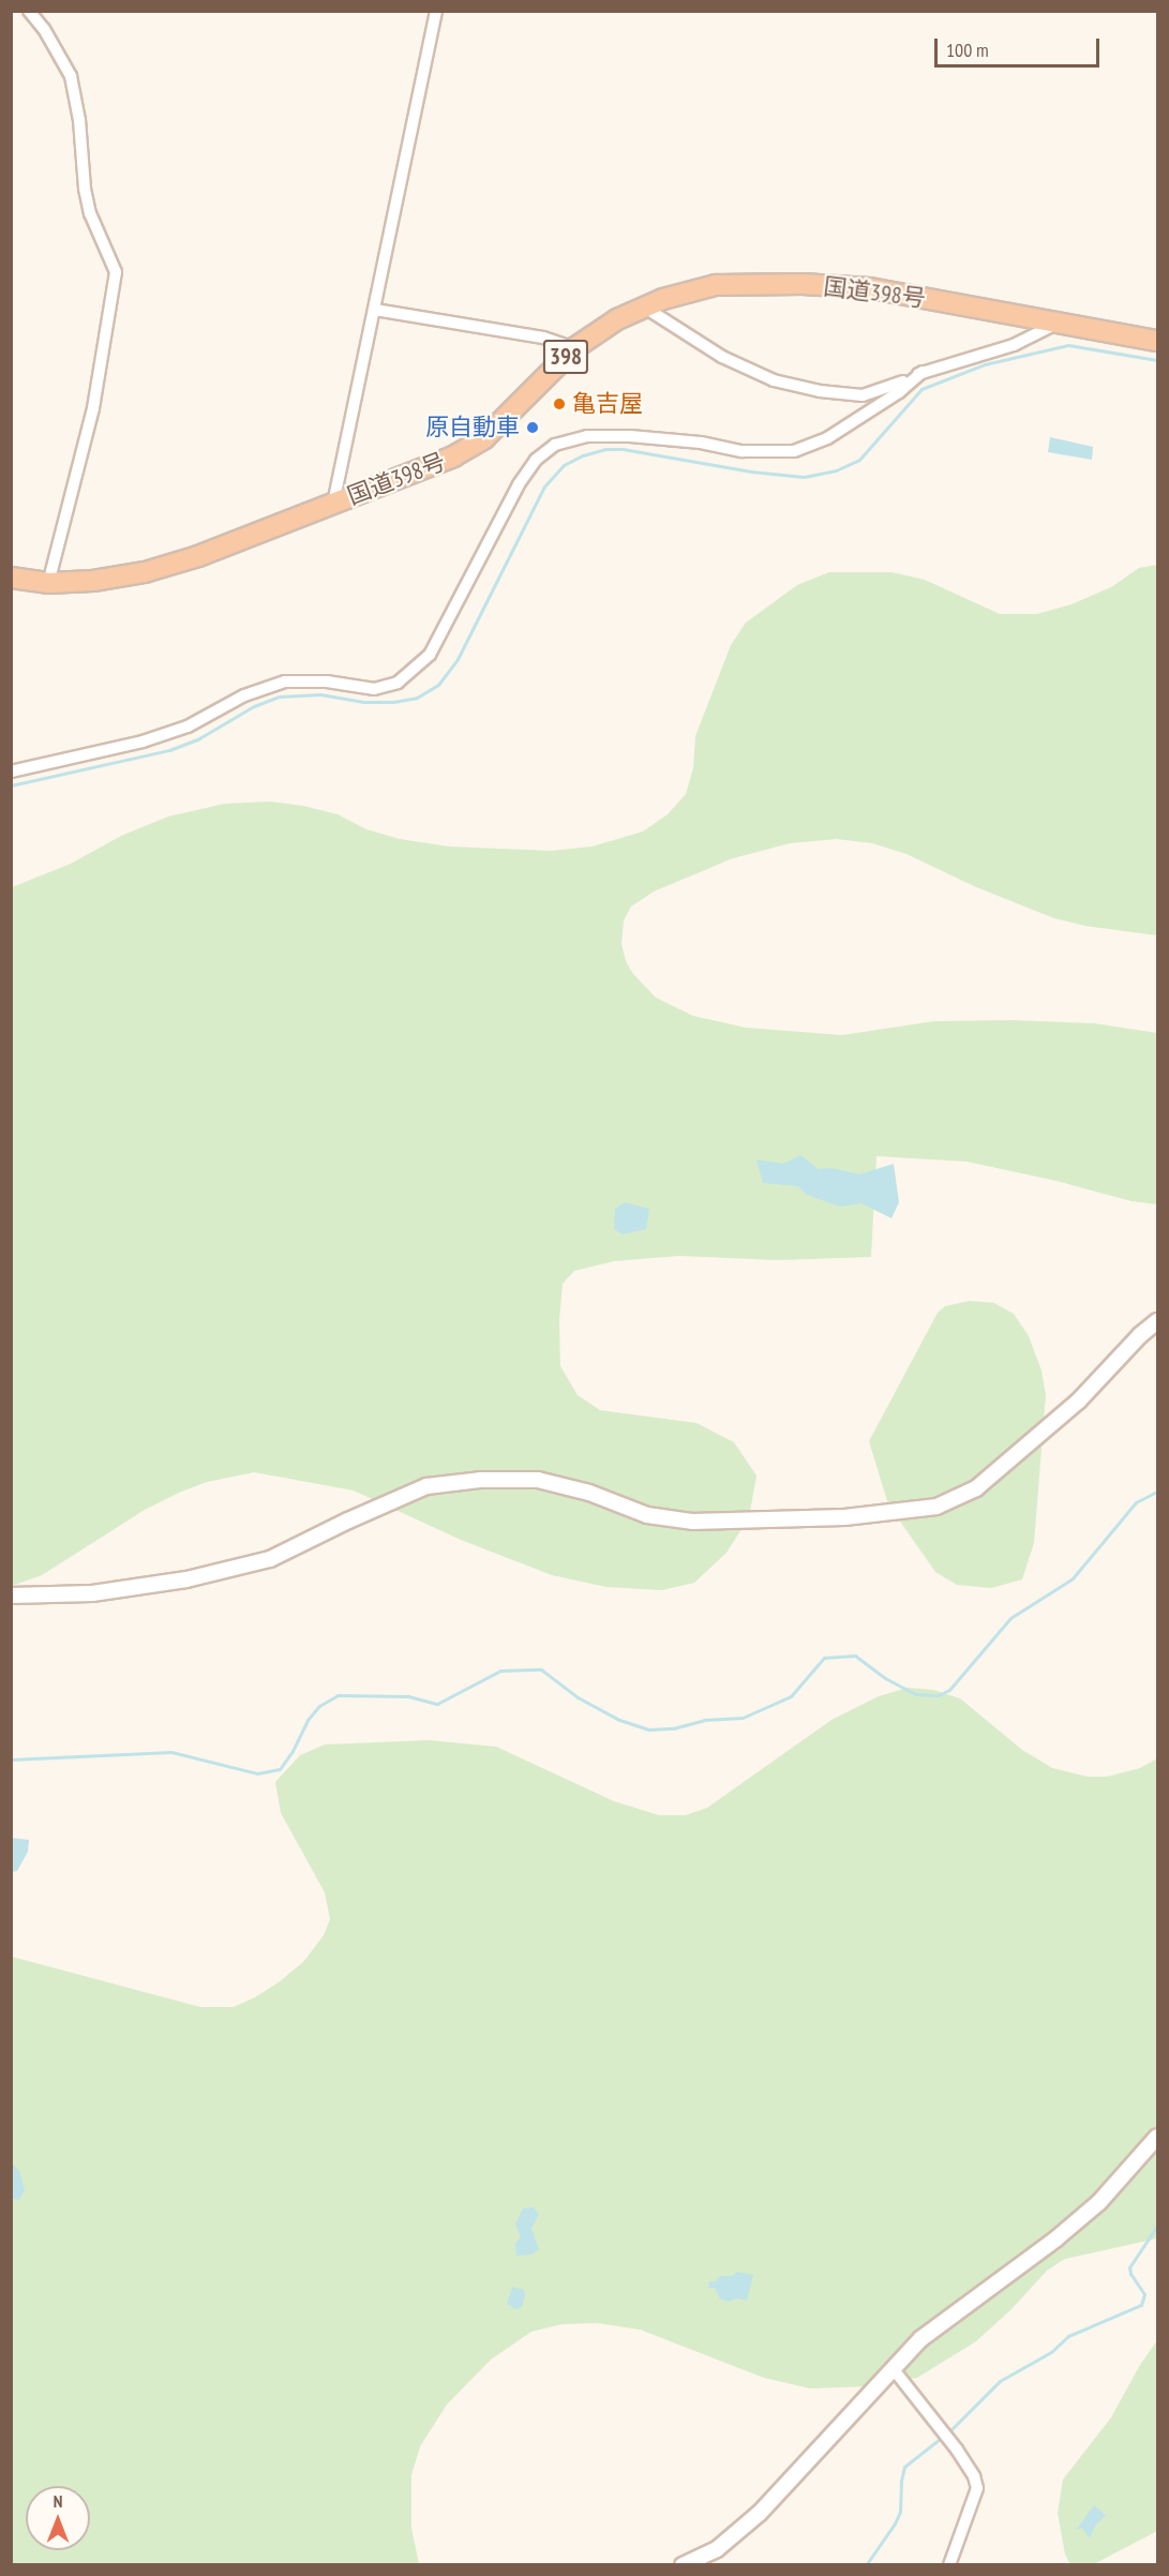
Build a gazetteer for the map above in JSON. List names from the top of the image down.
{
  "streets": {
    "highway": ["国道398号", "398"]
  },
  "places": ["亀吉屋", "原自動車"],
  "scale_bar": "100 m",
  "north": "top"
}
